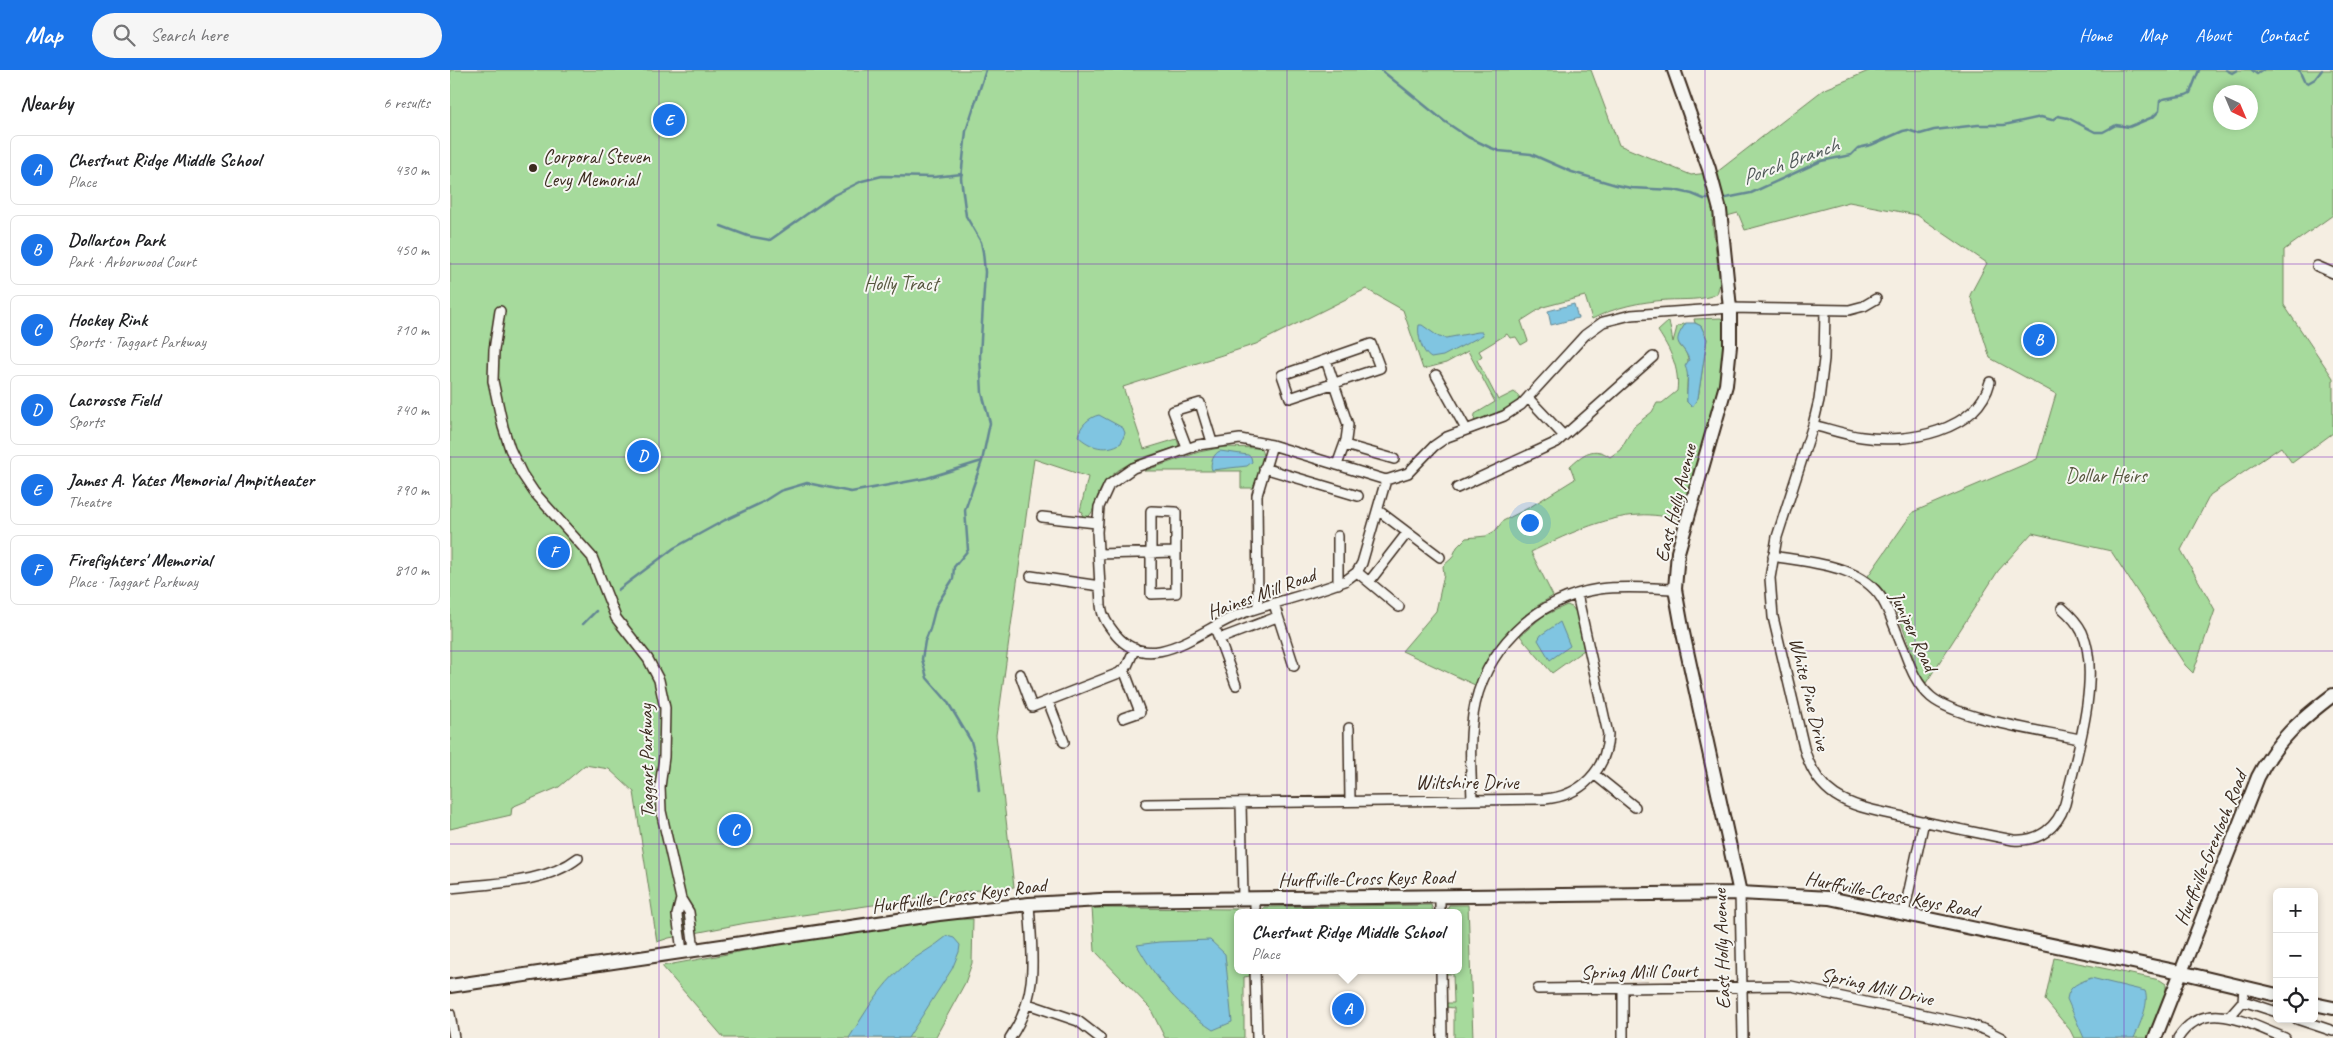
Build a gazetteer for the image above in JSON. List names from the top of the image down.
{
  "streets": {
    "main road": ["East Holly Avenue", "Hurffville-Grenloch Road", "Hurffville-Cross Keys Road"],
    "street": [
      "Haines Mill Road",
      "Juniper Road",
      "White Pine Drive",
      "Taggart Parkway",
      "Wiltshire Drive",
      "Spring Mill Court",
      "Spring Mill Drive"
    ]
  },
  "crossings": [
    ["East Holly Avenue", "Hurffville-Cross Keys Road"],
    ["East Holly Avenue", "Spring Mill Court"],
    ["East Holly Avenue", "Spring Mill Drive"],
    ["Juniper Road", "White Pine Drive"],
    ["Taggart Parkway", "Hurffville-Cross Keys Road"],
    ["Hurffville-Grenloch Road", "Hurffville-Cross Keys Road"],
    ["Spring Mill Court", "Spring Mill Drive"]
  ],
  "water": ["Porch Branch"],
  "parks": ["Holly Tract", "Dollar Heirs"],
  "places": ["Corporal Steven Levy Memorial"],
  "north": "bottom right",
  "page": {
    "header": "Map",
    "search": "Search here",
    "nav": [
      "Home",
      "Map",
      "About",
      "Contact"
    ],
    "heading": ["Nearby", "6 results"],
    "pins": [
      "E",
      "B",
      "D",
      "F",
      "C",
      "A"
    ],
    "list": [
      {
        "mark": "A",
        "name": "Chestnut Ridge Middle School",
        "note": "Place",
        "value": "430 m"
      },
      {
        "mark": "B",
        "name": "Dollarton Park",
        "note": "Park · Arborwood Court",
        "value": "450 m"
      },
      {
        "mark": "C",
        "name": "Hockey Rink",
        "note": "Sports · Taggart Parkway",
        "value": "710 m"
      },
      {
        "mark": "D",
        "name": "Lacrosse Field",
        "note": "Sports",
        "value": "740 m"
      },
      {
        "mark": "E",
        "name": "James A. Yates Memorial Ampitheater",
        "note": "Theatre",
        "value": "790 m"
      },
      {
        "mark": "F",
        "name": "Firefighters' Memorial",
        "note": "Place · Taggart Parkway",
        "value": "810 m"
      }
    ],
    "map_buttons": ["+", "−"],
    "popup": ["Chestnut Ridge Middle School", "Place"]
  }
}
